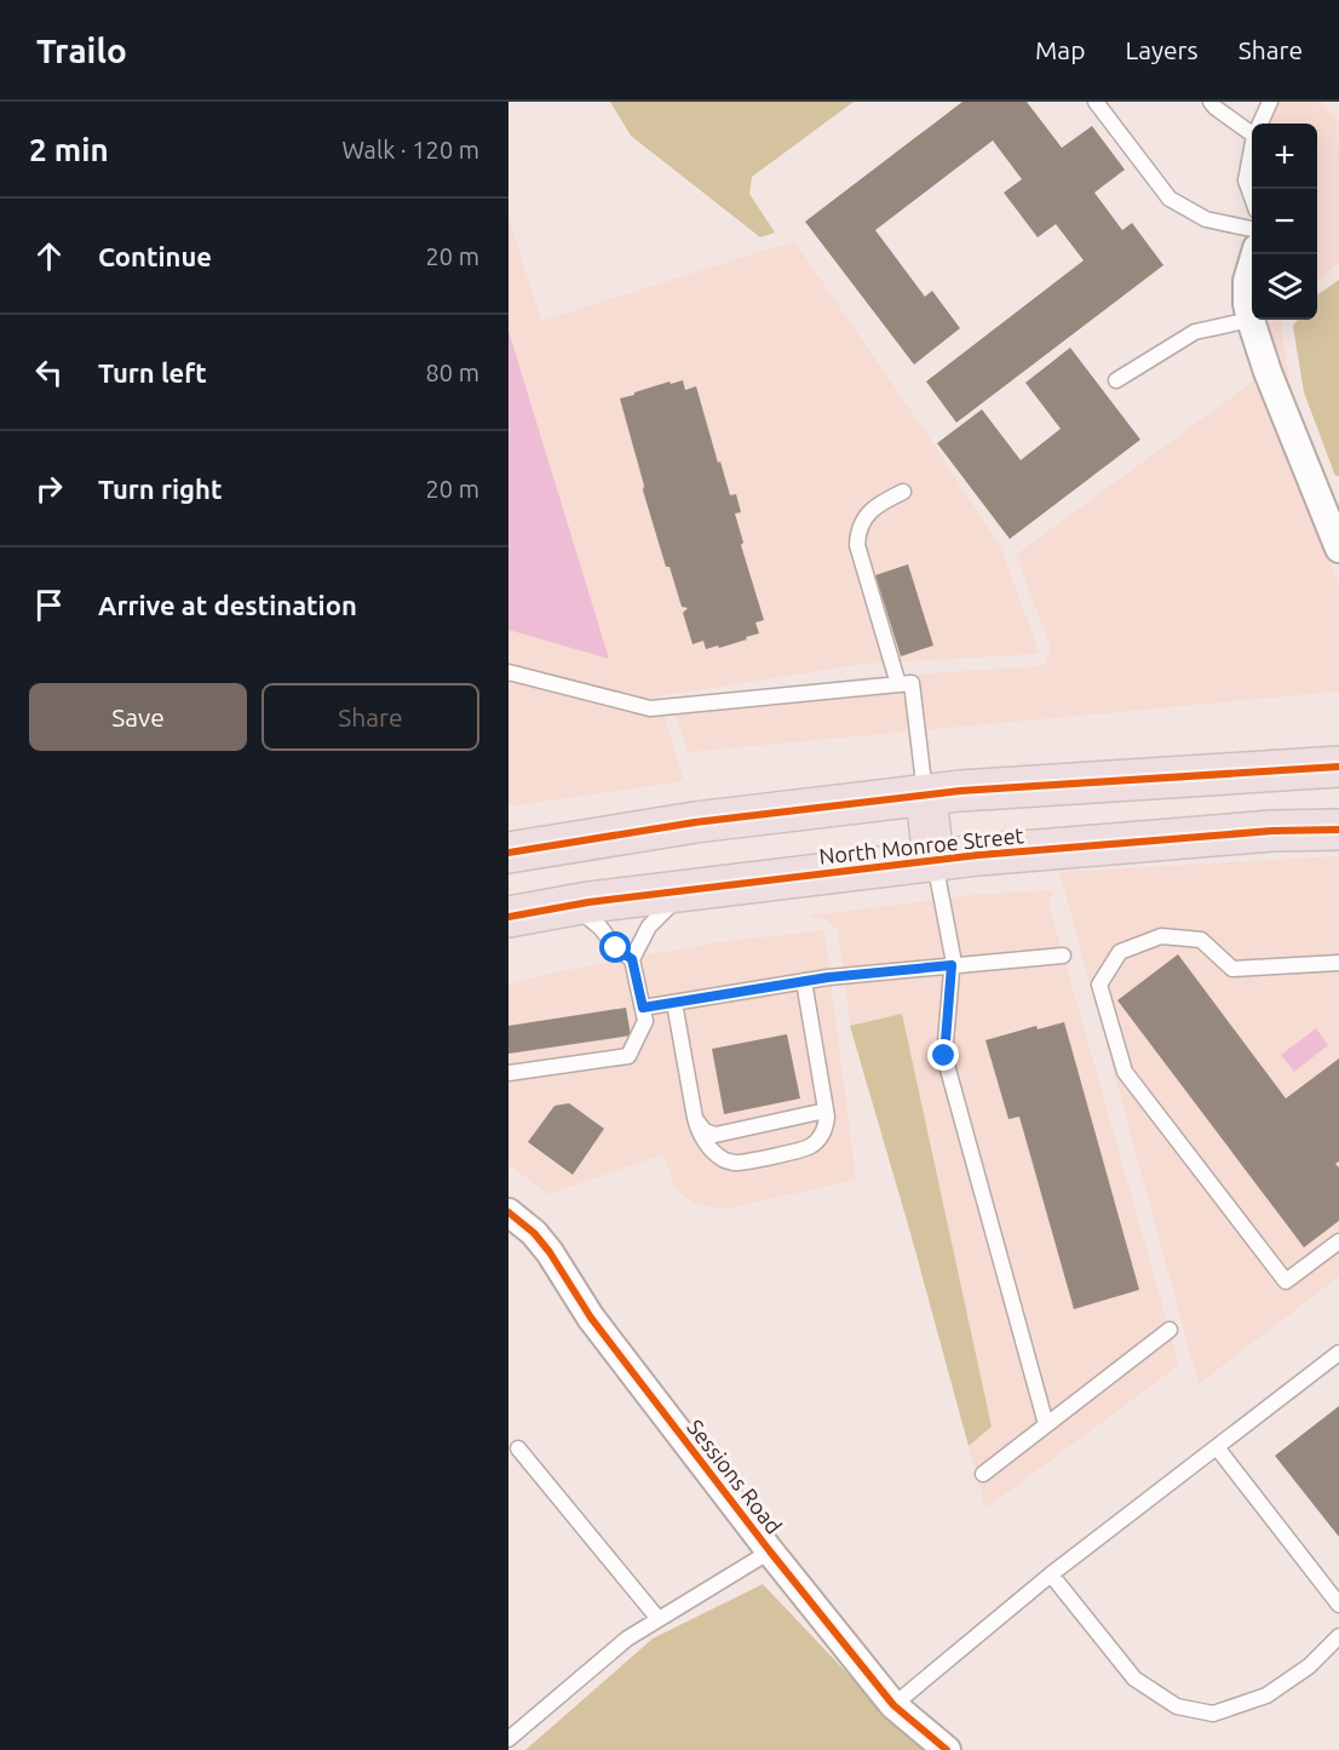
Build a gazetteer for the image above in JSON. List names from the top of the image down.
{
  "streets": {
    "highway": ["North Monroe Street"],
    "street": ["Sessions Road"]
  },
  "page": {
    "header": "Trailo",
    "nav": ["Map", "Layers", "Share"],
    "heading": ["2 min", "Walk · 120 m"],
    "map_buttons": ["+", "−"],
    "list": [
      ["Continue", "20 m"],
      ["Turn left", "80 m"],
      ["Turn right", "20 m"],
      "Arrive at destination"
    ],
    "buttons": ["Save", "Share"]
  }
}
